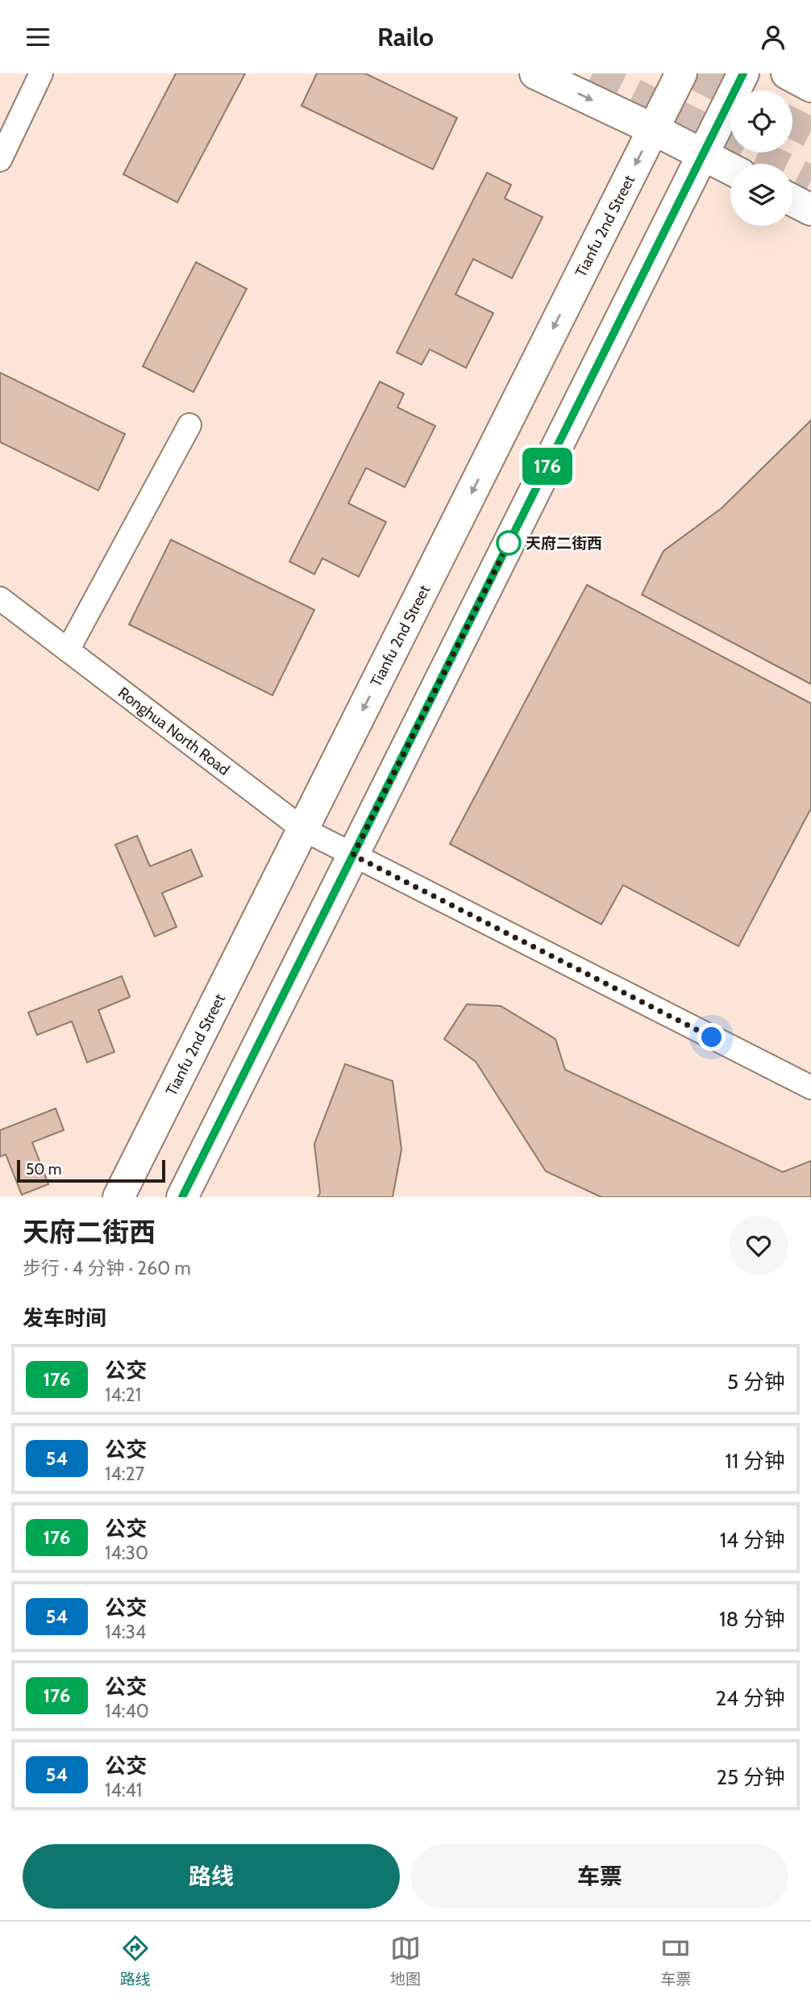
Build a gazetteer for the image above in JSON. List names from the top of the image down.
{
  "streets": {
    "main road": ["Tianfu 2nd Street"],
    "street": ["Ronghua North Road"]
  },
  "crossings": [
    ["Tianfu 2nd Street", "Ronghua North Road"]
  ],
  "places": ["天府二街西"],
  "lines": ["bus line 176"],
  "scale_bar": "50 m",
  "page": {
    "header": "Railo",
    "on_map": "176",
    "scale": "50 m",
    "heading": [
      ["天府二街西", "步行 · 4 分钟 · 260 m"],
      "发车时间"
    ],
    "list": [
      {
        "mark": "176",
        "name": "公交",
        "note": "14:21",
        "value": "5 分钟"
      },
      {
        "mark": "54",
        "name": "公交",
        "note": "14:27",
        "value": "11 分钟"
      },
      {
        "mark": "176",
        "name": "公交",
        "note": "14:30",
        "value": "14 分钟"
      },
      {
        "mark": "54",
        "name": "公交",
        "note": "14:34",
        "value": "18 分钟"
      },
      {
        "mark": "176",
        "name": "公交",
        "note": "14:40",
        "value": "24 分钟"
      },
      {
        "mark": "54",
        "name": "公交",
        "note": "14:41",
        "value": "25 分钟"
      }
    ],
    "buttons": ["路线", "车票"],
    "tabs": ["路线", "地图", "车票"]
  }
}
